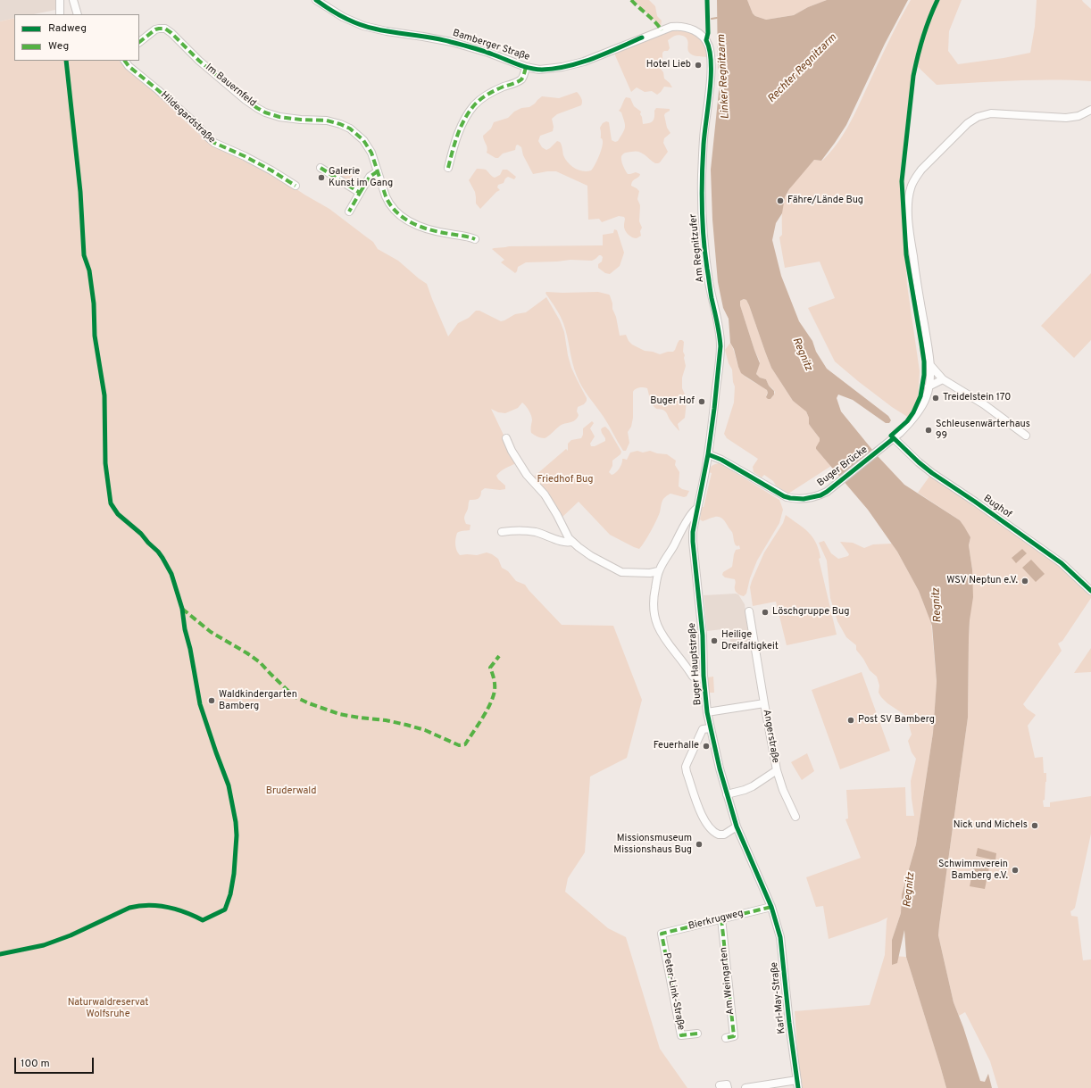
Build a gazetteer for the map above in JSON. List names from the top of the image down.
{
  "streets": {
    "street": [
      "Bamberger Straße",
      "Im Bauernfeld",
      "Hildegardstraße",
      "Am Regnitzufer",
      "Buger Brücke",
      "Bughof",
      "Buger Hauptstraße",
      "Angerstraße",
      "Bierkrugweg",
      "Am Weingarten",
      "Peter-Link-Straße",
      "Karl-May-Straße"
    ]
  },
  "crossings": [
    ["Bamberger Straße", "Am Regnitzufer"],
    ["Am Regnitzufer", "Buger Brücke"],
    ["Am Regnitzufer", "Buger Hauptstraße"],
    ["Buger Brücke", "Bughof"],
    ["Buger Brücke", "Buger Hauptstraße"],
    ["Buger Hauptstraße", "Angerstraße"],
    ["Buger Hauptstraße", "Bierkrugweg"],
    ["Buger Hauptstraße", "Karl-May-Straße"],
    ["Bierkrugweg", "Am Weingarten"],
    ["Bierkrugweg", "Peter-Link-Straße"],
    ["Bierkrugweg", "Karl-May-Straße"]
  ],
  "water": ["Rechter Regnitzarm", "Linker Regnitzarm", "Regnitz"],
  "parks": ["Friedhof Bug", "Bruderwald", "Naturwaldreservat Wolfsruhe"],
  "places": [
    "Hotel Lieb",
    "Galerie Kunst im Gang",
    "Fähre/Lände Bug",
    "Treidelstein 170",
    "Buger Hof",
    "Schleusenwärterhaus 99",
    "WSV Neptun e.V.",
    "Löschgruppe Bug",
    "Heilige Dreifaltigkeit",
    "Waldkindergarten Bamberg",
    "Post SV Bamberg",
    "Feuerhalle",
    "Nick und Michels",
    "Missionsmuseum Missionshaus Bug",
    "Schwimmverein Bamberg e.V."
  ],
  "legend": ["Radweg", "Weg"],
  "scale_bar": "100 m"
}
